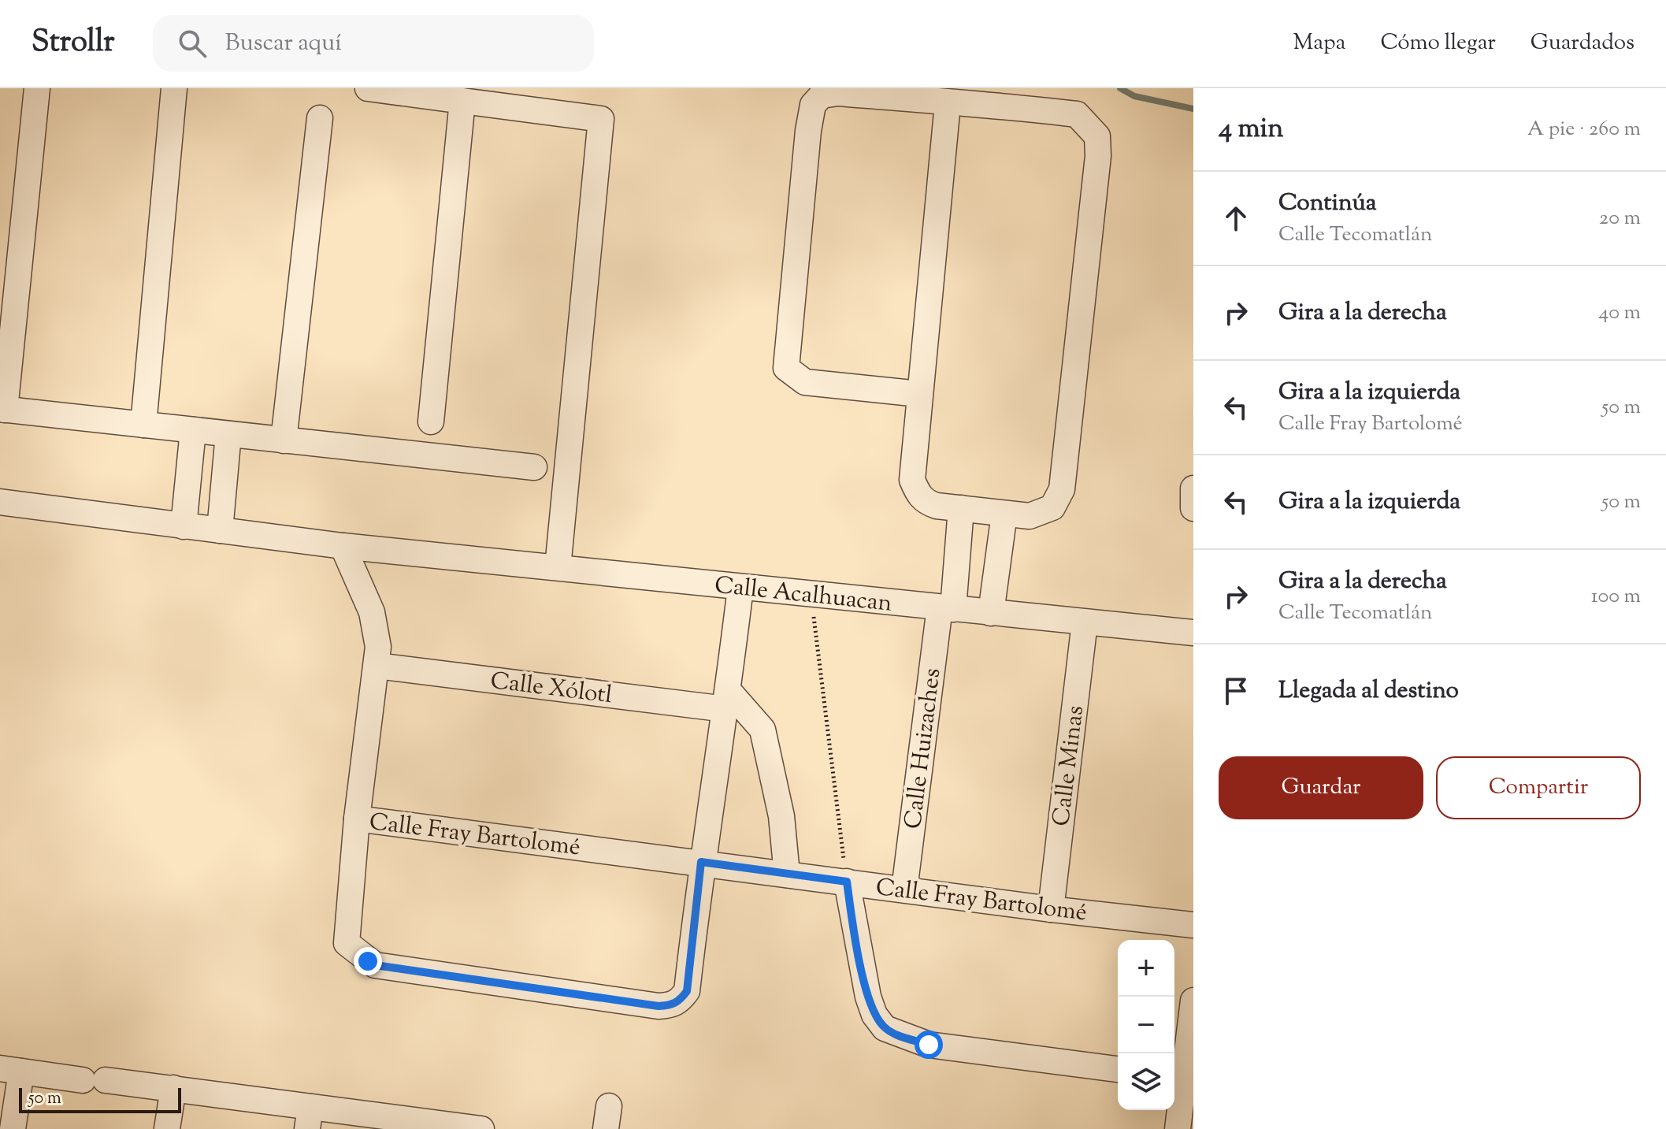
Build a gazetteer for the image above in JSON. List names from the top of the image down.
{
  "streets": {
    "street": [
      "Calle Acalhuacan",
      "Calle Xólotl",
      "Calle Huizaches",
      "Calle Minas",
      "Calle Fray Bartolomé"
    ]
  },
  "crossings": [
    ["Calle Acalhuacan", "Calle Huizaches"],
    ["Calle Acalhuacan", "Calle Minas"],
    ["Calle Huizaches", "Calle Fray Bartolomé"],
    ["Calle Minas", "Calle Fray Bartolomé"]
  ],
  "scale_bar": "50 m",
  "page": {
    "header": "Strollr",
    "search": "Buscar aquí",
    "nav": ["Mapa", "Cómo llegar", "Guardados"],
    "heading": ["4 min", "A pie · 260 m"],
    "list": [
      ["Continúa", "Calle Tecomatlán", "20 m"],
      ["Gira a la derecha", "40 m"],
      ["Gira a la izquierda", "Calle Fray Bartolomé", "50 m"],
      ["Gira a la izquierda", "50 m"],
      ["Gira a la derecha", "Calle Tecomatlán", "100 m"],
      "Llegada al destino"
    ],
    "buttons": ["Guardar", "Compartir"],
    "map_buttons": ["+", "−"],
    "scale": "50 m"
  }
}
